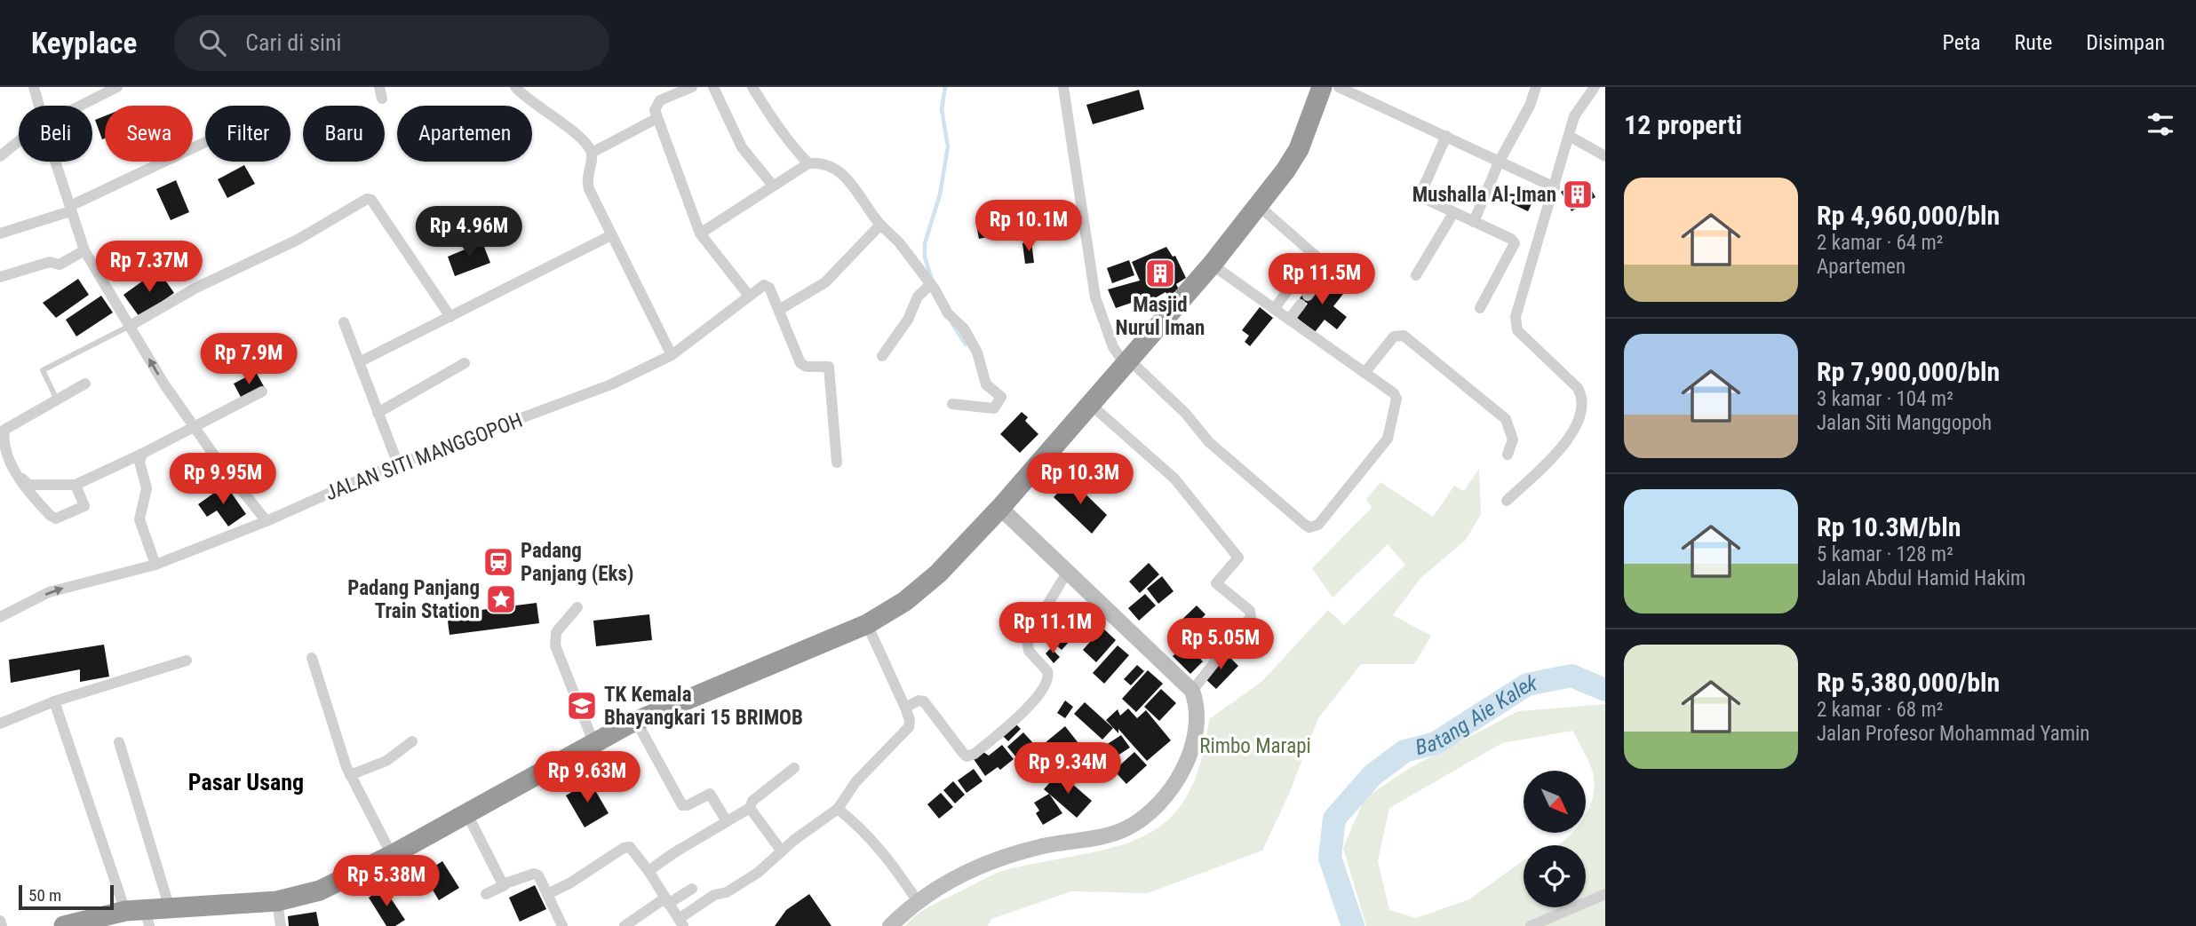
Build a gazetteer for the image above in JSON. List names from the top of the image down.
{
  "streets": {
    "street": ["JALAN SITI MANGGOPOH"]
  },
  "districts": ["Pasar Usang"],
  "water": ["Batang Aie Kalek"],
  "parks": ["Rimbo Marapi"],
  "places": {
    "building": ["Mushalla Al-Iman", "Masjid Nurul Iman"],
    "station": ["Padang Panjang (Eks)"],
    "place": ["Padang Panjang Train Station"],
    "school or university": ["TK Kemala Bhayangkari 15 BRIMOB"]
  },
  "scale_bar": "50 m",
  "north": "bottom right",
  "page": {
    "header": "Keyplace",
    "search": "Cari di sini",
    "nav": ["Peta", "Rute", "Disimpan"],
    "heading": "12 properti",
    "chip": [
      "Beli",
      "Sewa",
      "Filter",
      "Baru",
      "Apartemen"
    ],
    "list": [
      {
        "name": "Rp 4,960,000/bln",
        "note": "2 kamar · 64 m² · Apartemen"
      },
      {
        "name": "Rp 7,900,000/bln",
        "note": "3 kamar · 104 m² · Jalan Siti Manggopoh"
      },
      {
        "name": "Rp 10.3M/bln",
        "note": "5 kamar · 128 m² · Jalan Abdul Hamid Hakim"
      },
      {
        "name": "Rp 5,380,000/bln",
        "note": "2 kamar · 68 m² · Jalan Profesor Mohammad Yamin"
      }
    ],
    "price": [
      "Rp 10.1M",
      "Rp 4.96M",
      "Rp 7.37M",
      "Rp 11.5M",
      "Rp 7.9M",
      "Rp 9.95M",
      "Rp 10.3M",
      "Rp 11.1M",
      "Rp 5.05M",
      "Rp 9.34M",
      "Rp 9.63M",
      "Rp 5.38M"
    ],
    "scale": "50 m"
  }
}
